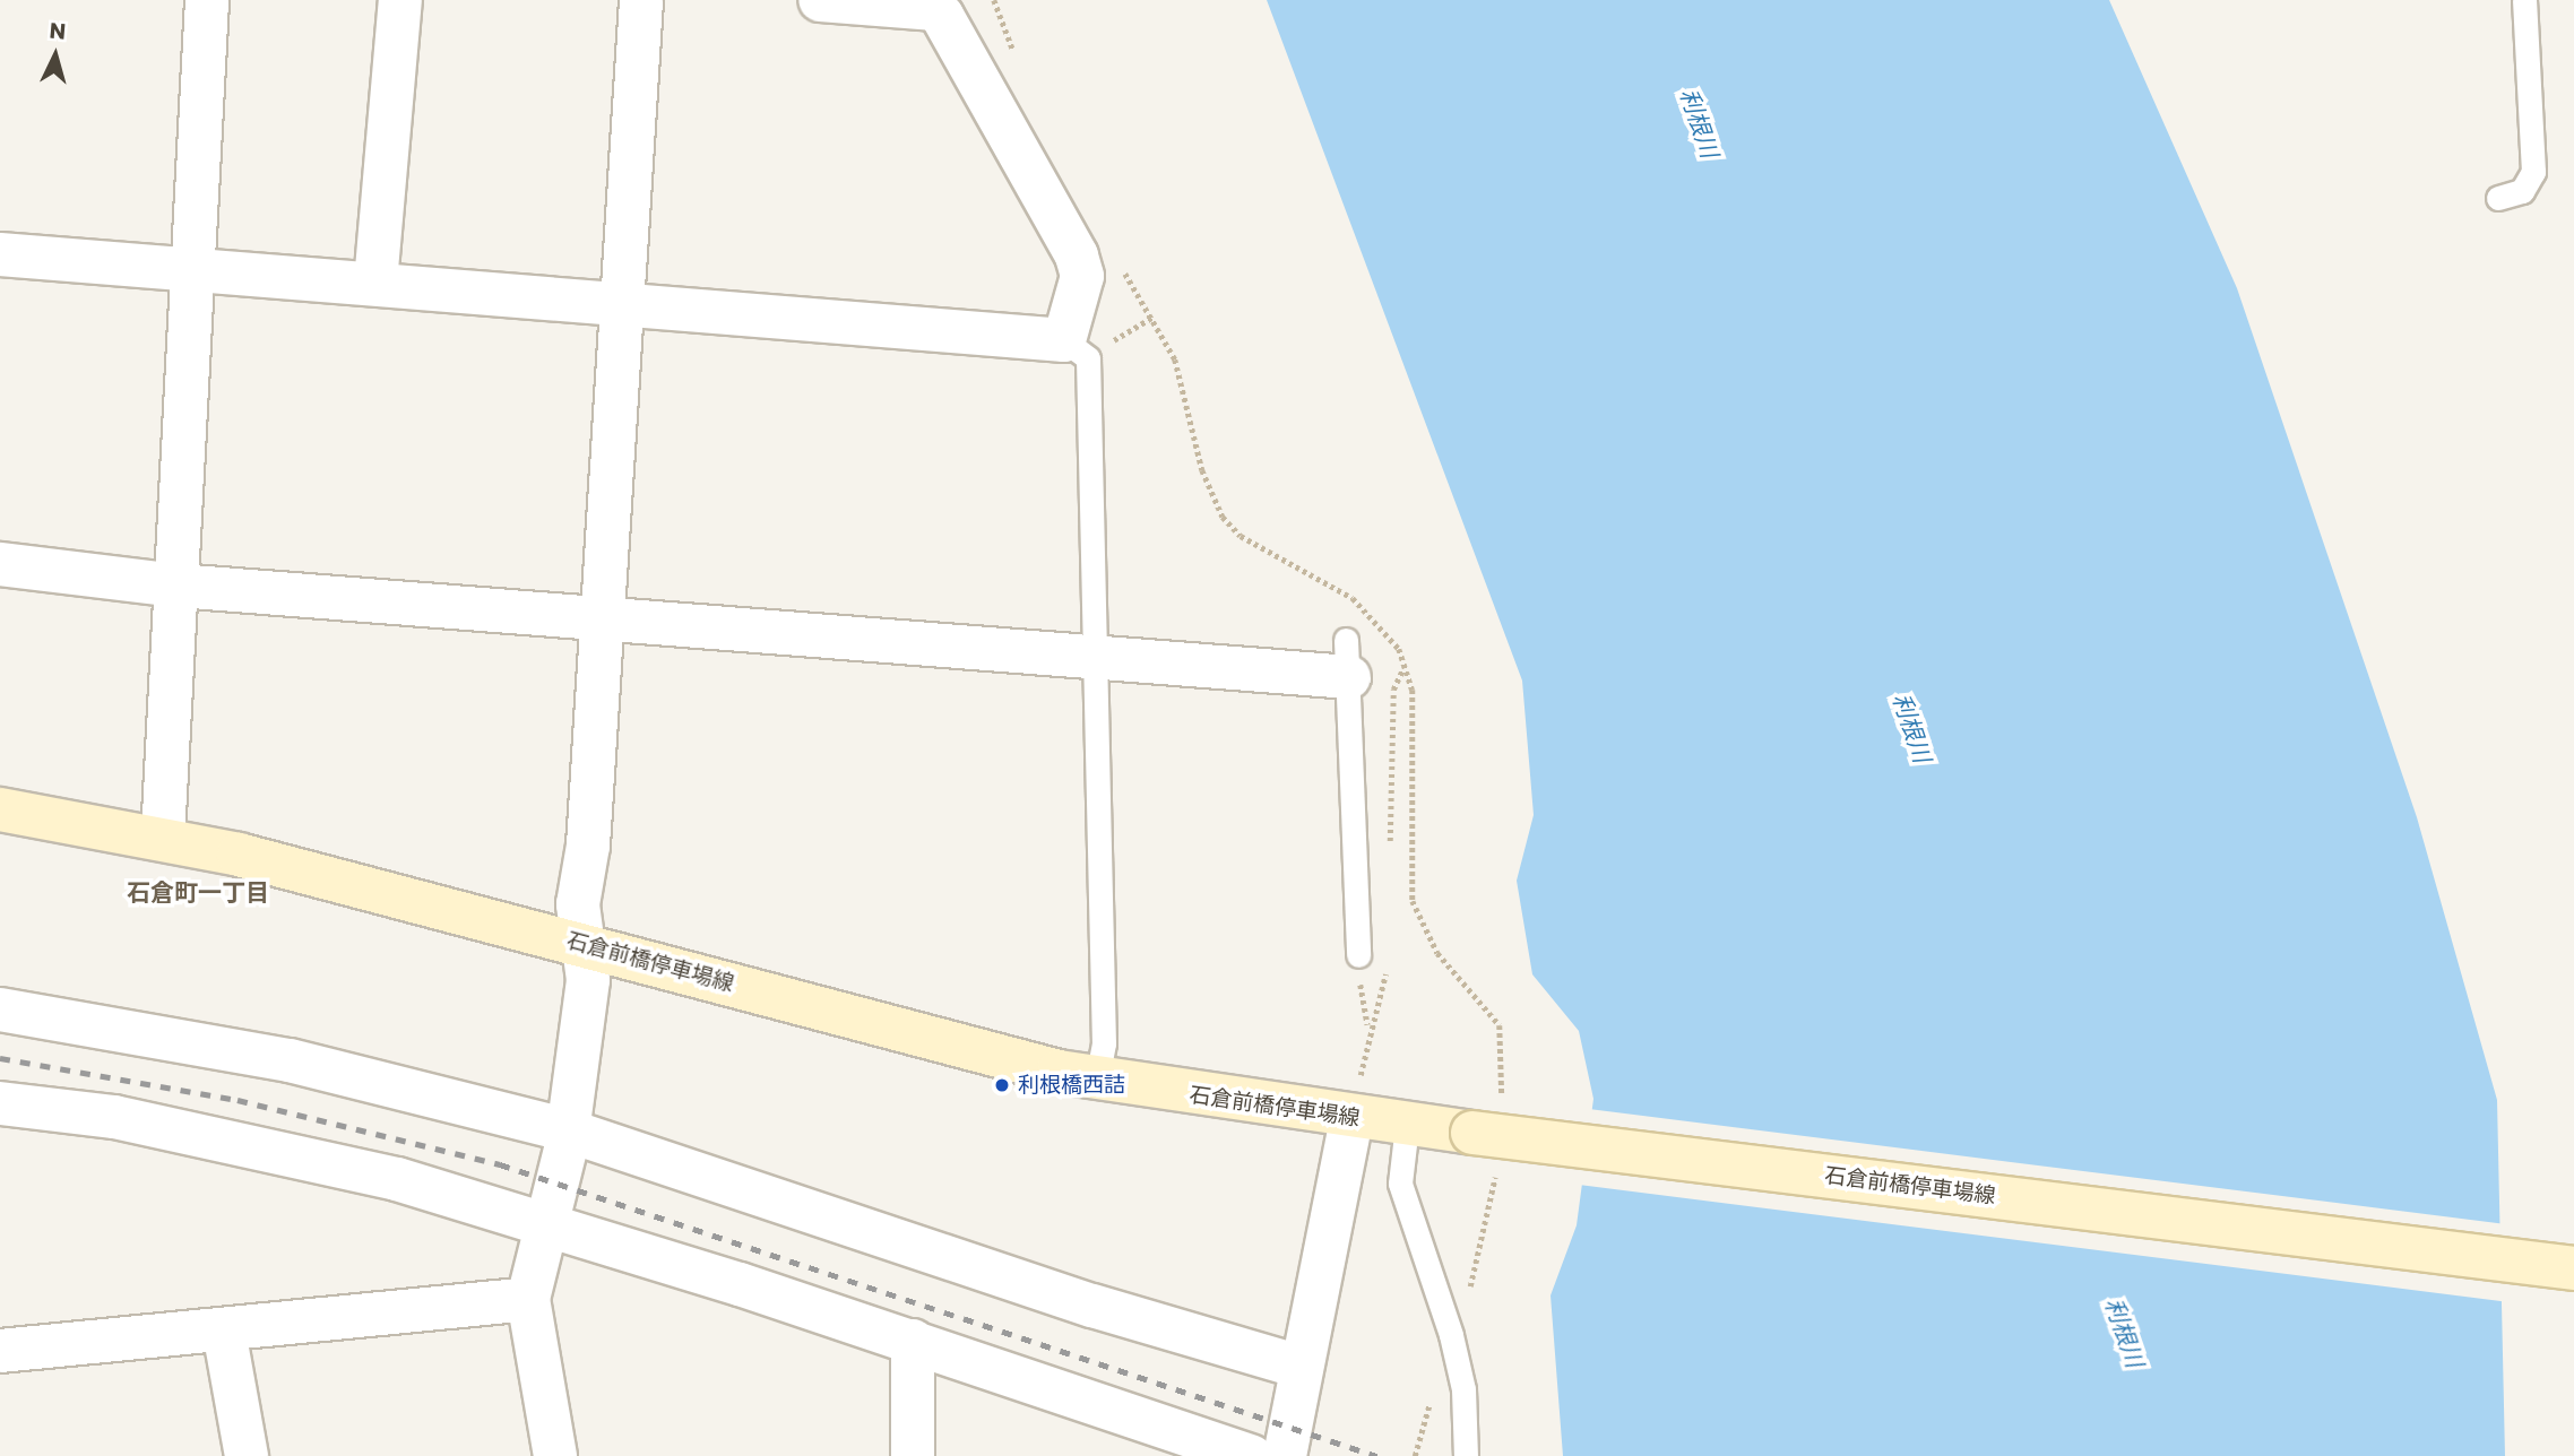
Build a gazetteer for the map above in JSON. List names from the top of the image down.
{
  "streets": {
    "main road": ["石倉前橋停車場線"]
  },
  "districts": ["石倉町一丁目"],
  "water": ["利根川"],
  "places": ["利根橋西詰"],
  "north": "top"
}
